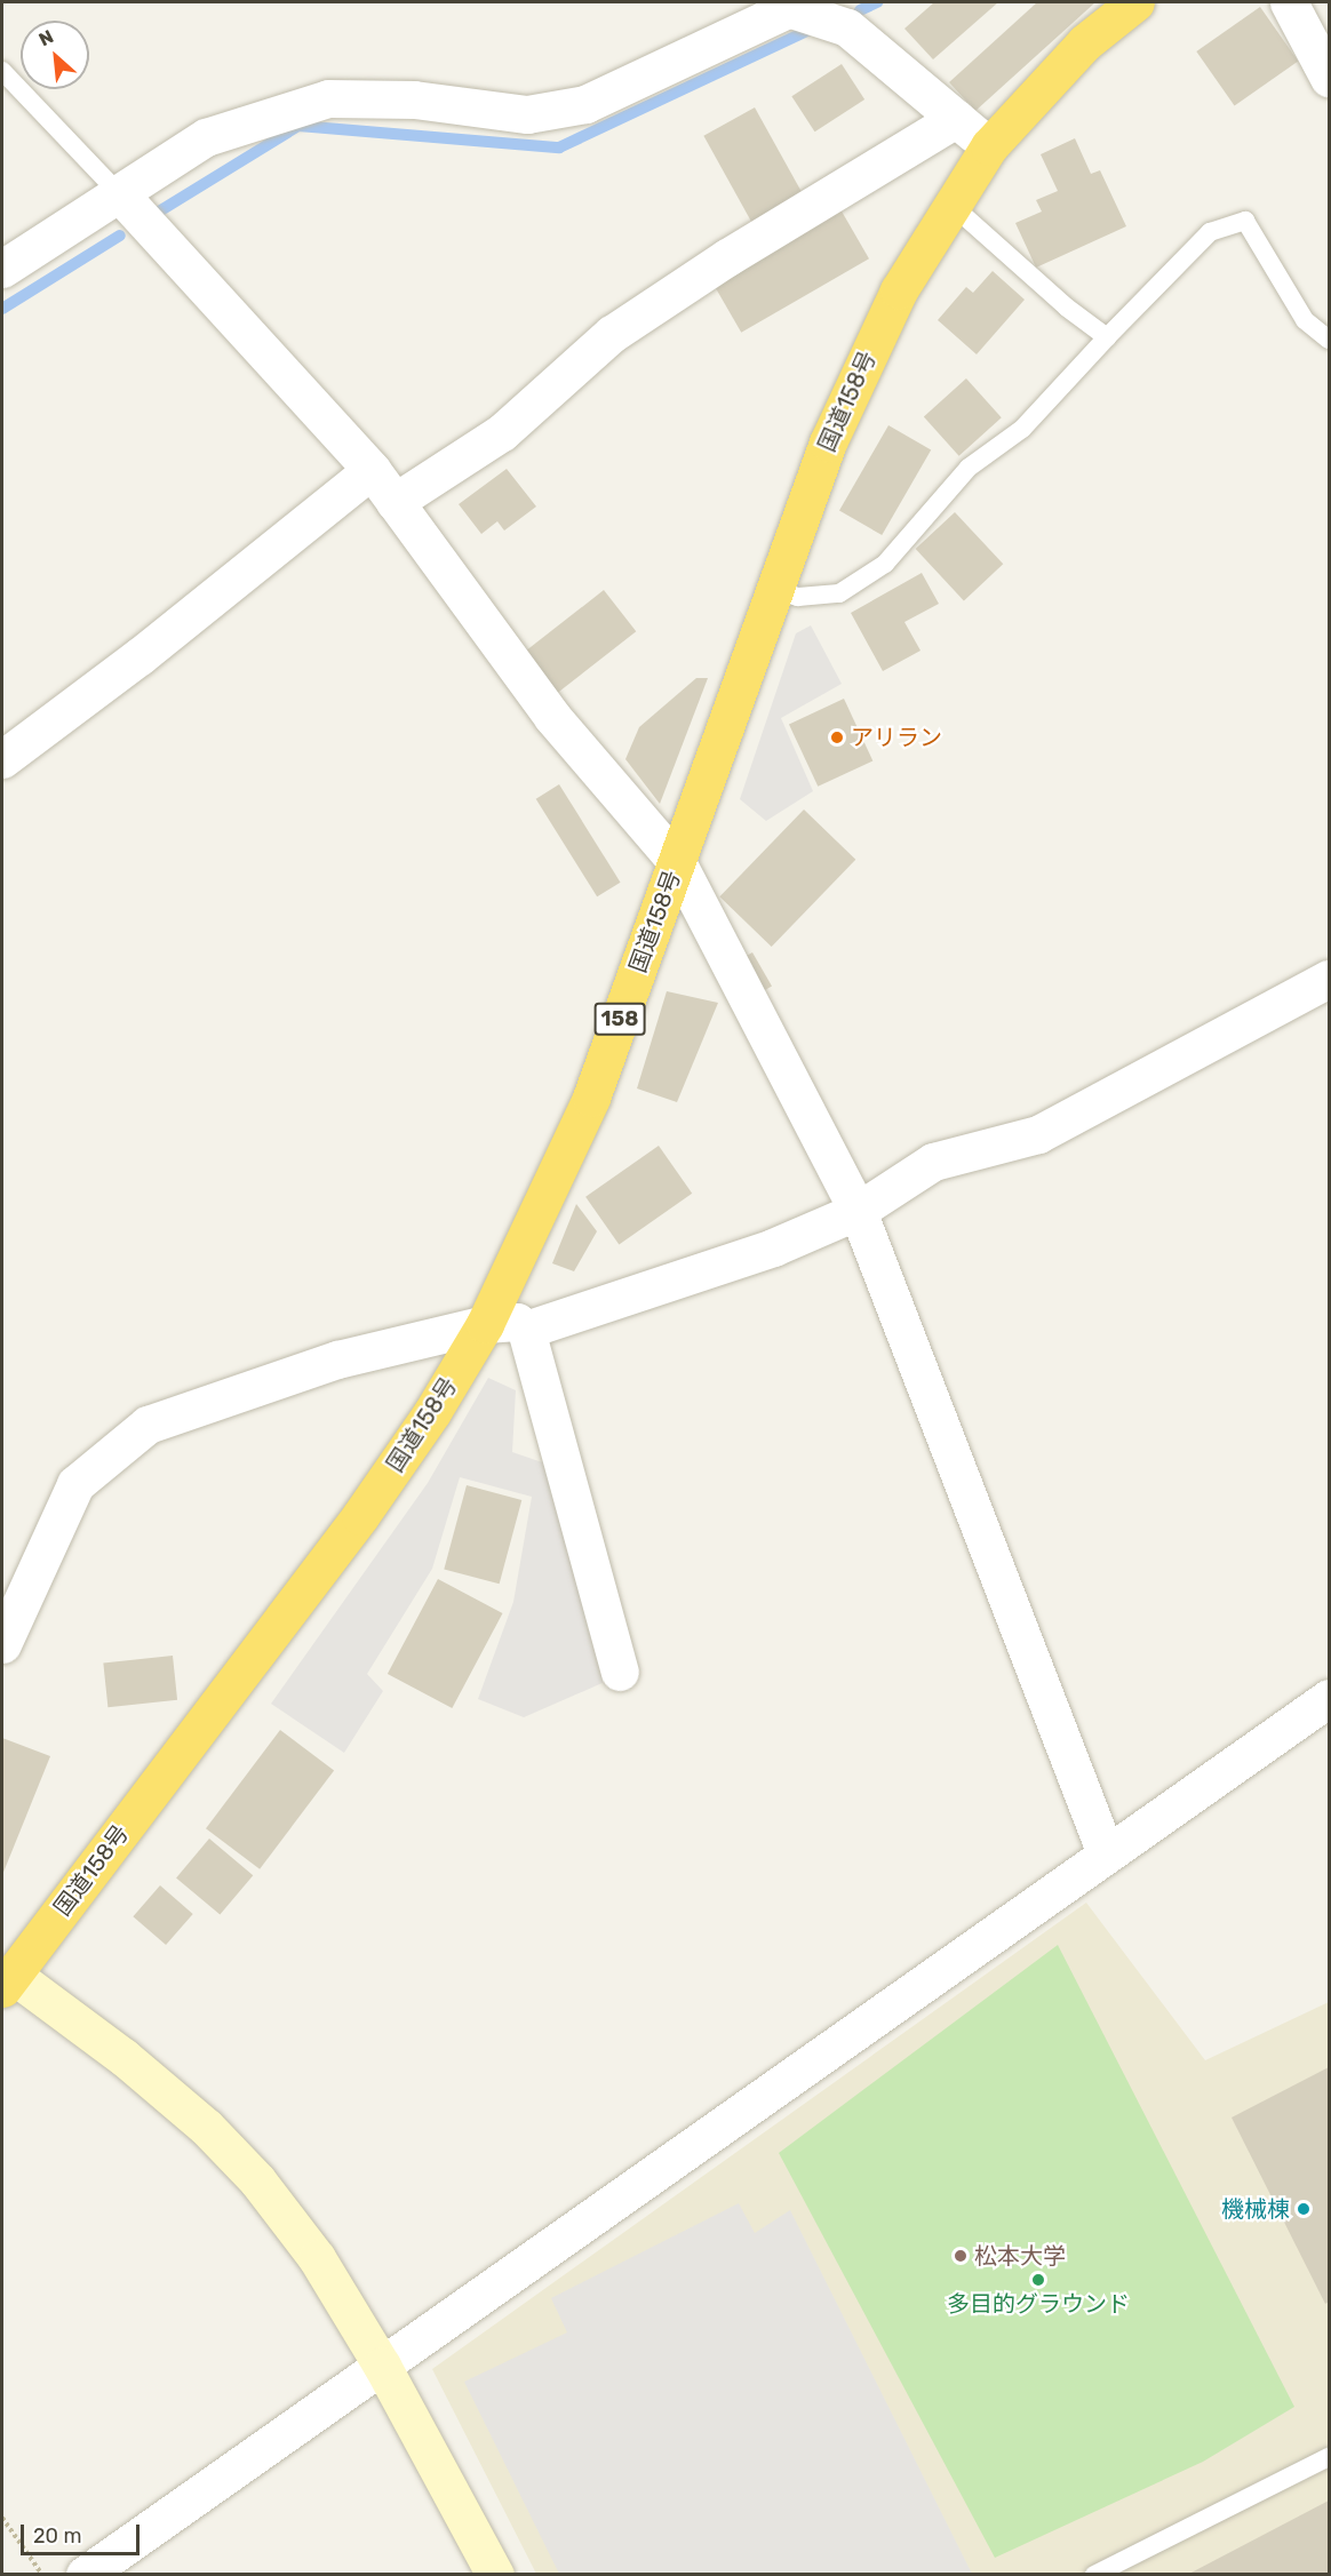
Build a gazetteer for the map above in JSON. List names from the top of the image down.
{
  "streets": {
    "highway": ["国道158号", "158"]
  },
  "places": [
    "アリラン",
    "機械棟",
    "松本大学",
    "多目的グラウンド"
  ],
  "scale_bar": "20 m",
  "north": "top left"
}
